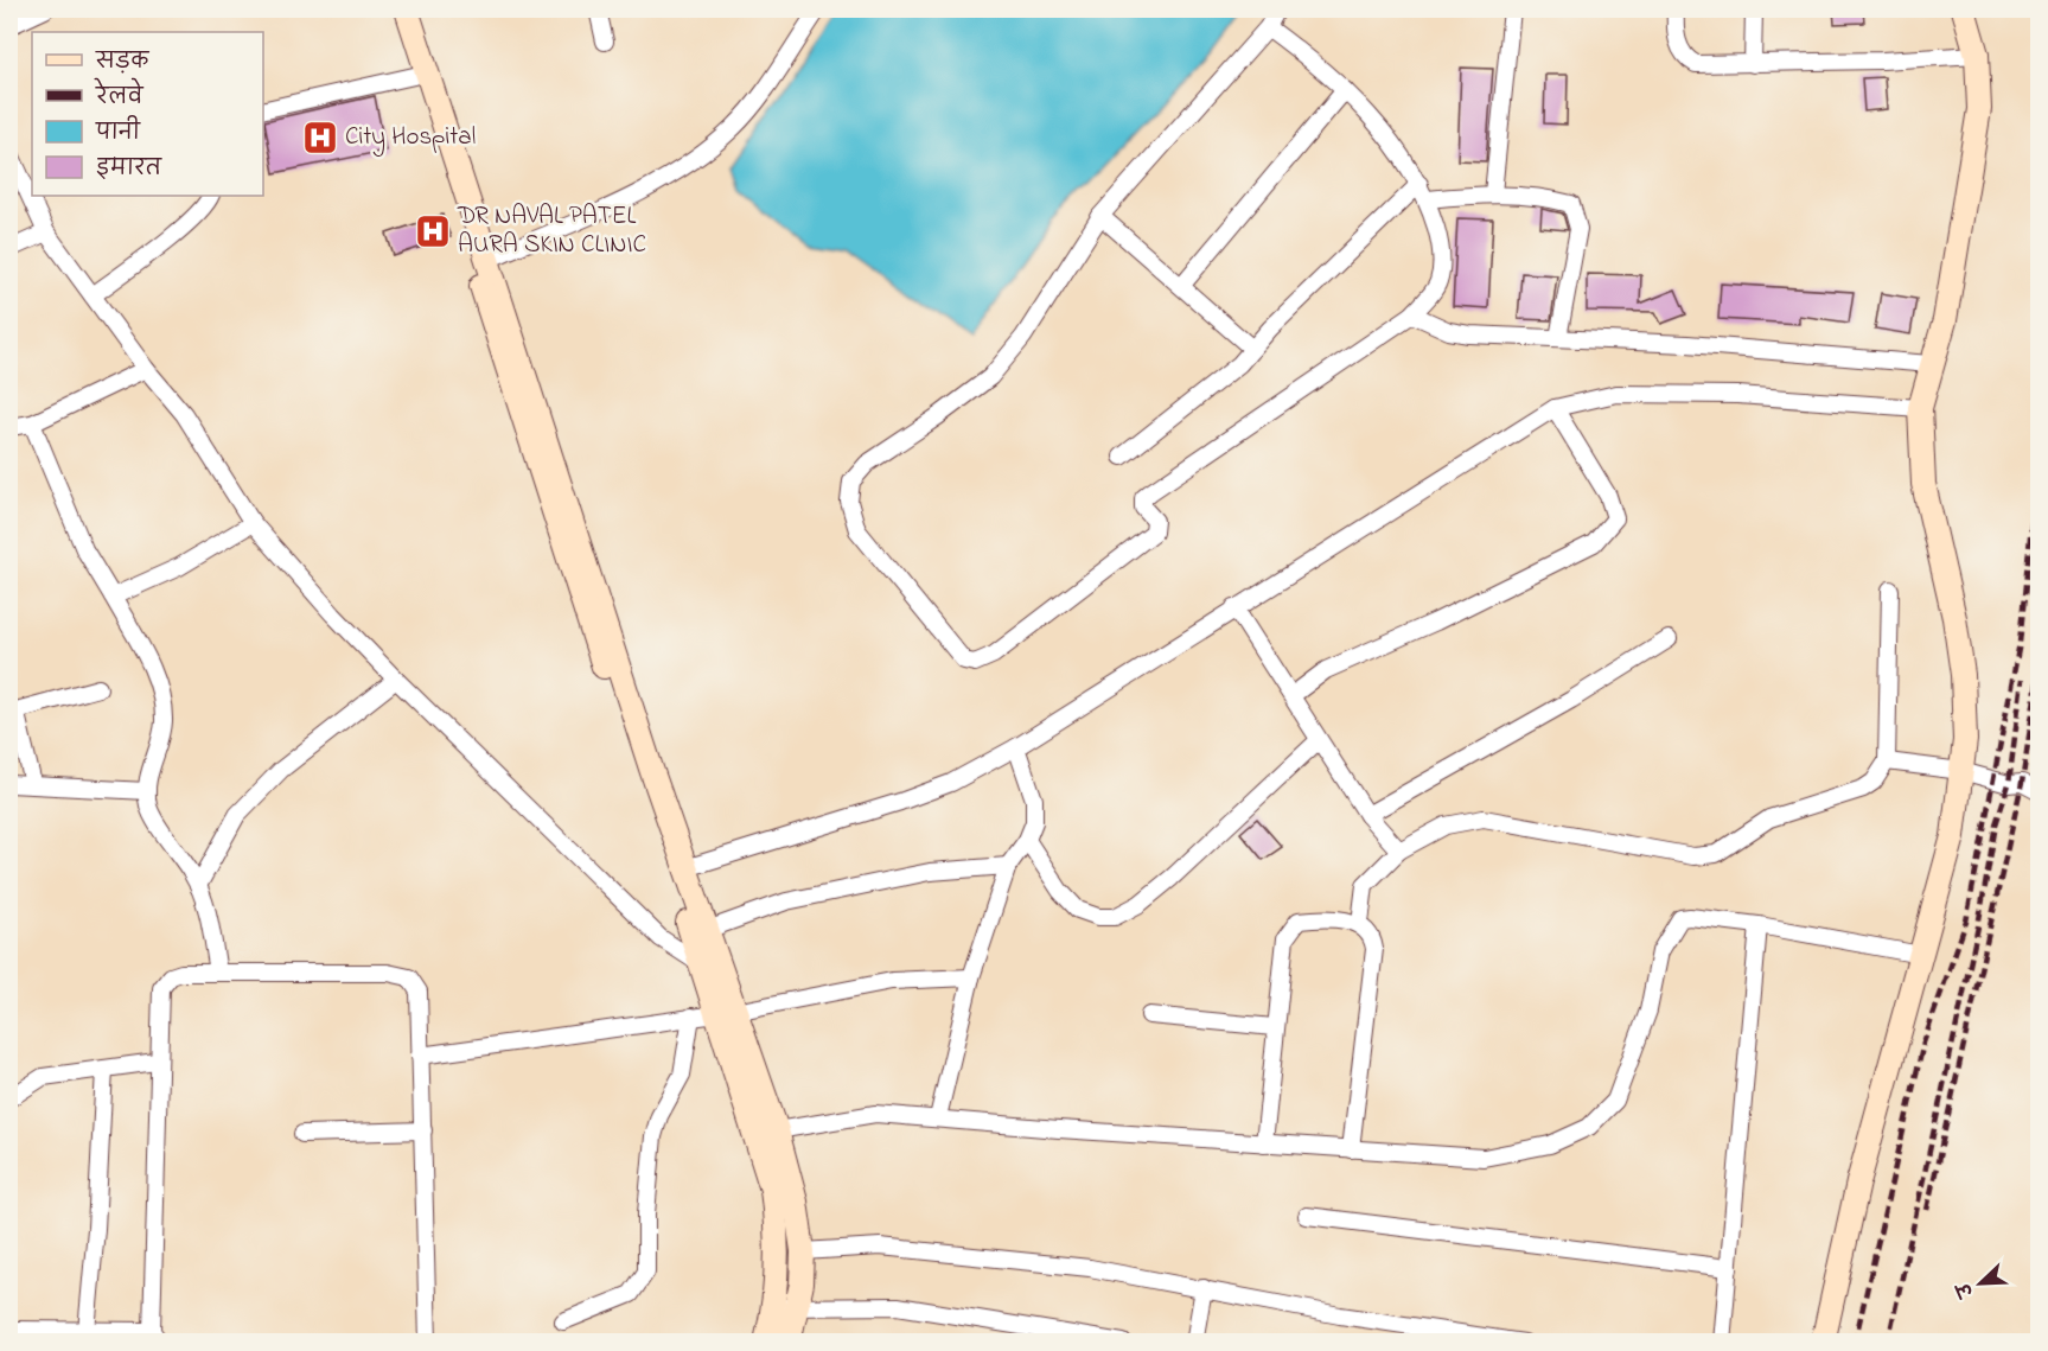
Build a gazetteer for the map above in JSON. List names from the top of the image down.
{
  "places": {
    "hospital": ["City Hospital", "DR NAVAL PATEL AURA SKIN CLINIC"]
  },
  "legend": [
    "सड़क",
    "रेलवे",
    "पानी",
    "इमारत"
  ],
  "north": "bottom left"
}
